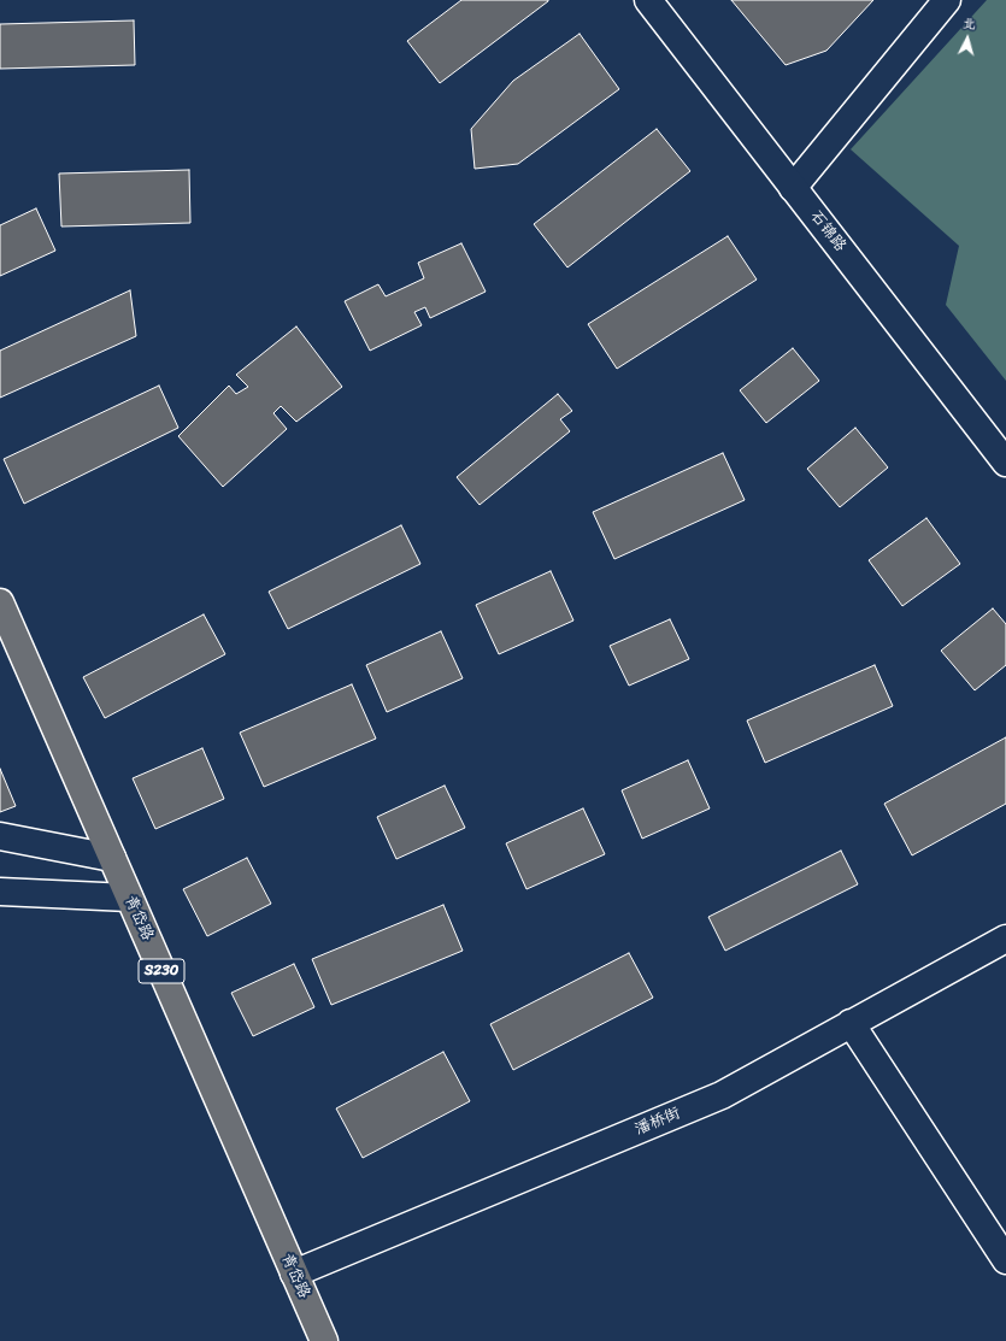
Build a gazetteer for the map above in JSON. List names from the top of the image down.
{
  "streets": {
    "main road": ["青岱路", "S230"],
    "street": ["石锦路", "潘桥街"]
  },
  "crossings": [
    ["青岱路", "潘桥街"]
  ],
  "north": "top"
}
